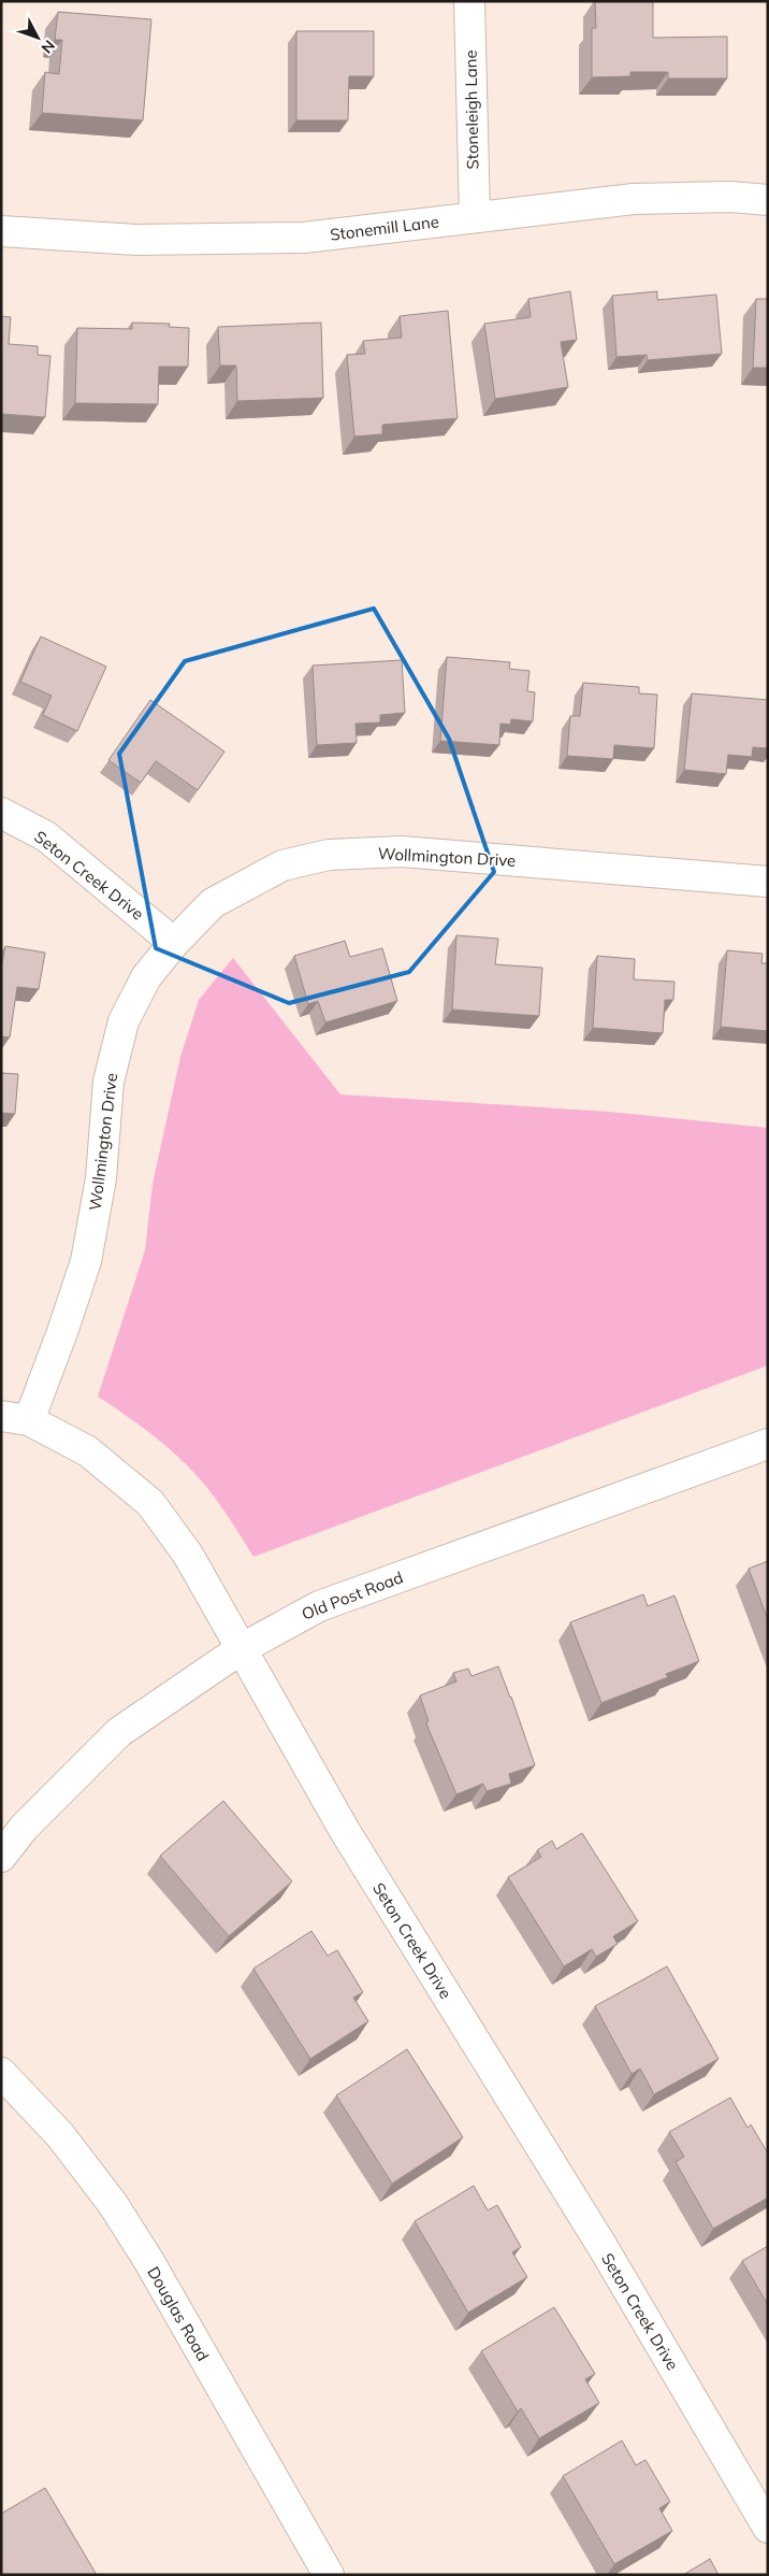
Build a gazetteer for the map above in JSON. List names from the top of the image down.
{
  "streets": {
    "street": [
      "Stoneleigh Lane",
      "Stonemill Lane",
      "Wollmington Drive",
      "Seton Creek Drive",
      "Old Post Road",
      "Douglas Road"
    ]
  },
  "crossings": [
    ["Stoneleigh Lane", "Stonemill Lane"],
    ["Wollmington Drive", "Seton Creek Drive"],
    ["Seton Creek Drive", "Old Post Road"]
  ],
  "north": "bottom right"
}
